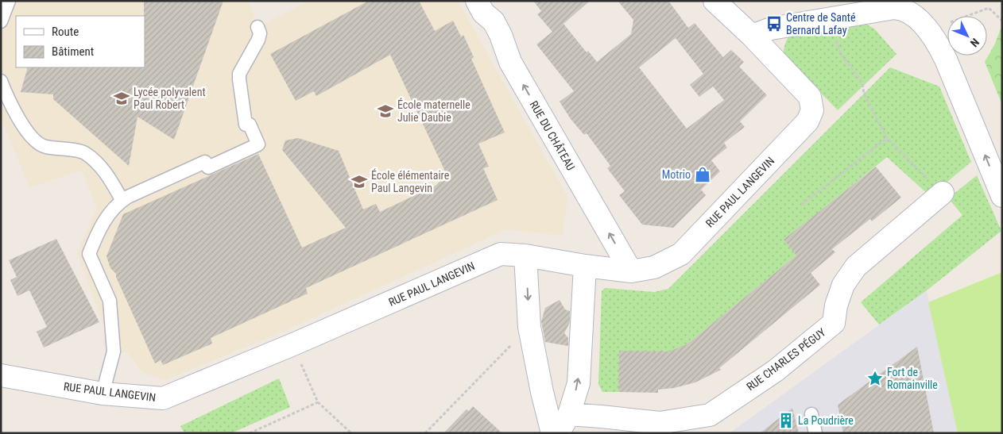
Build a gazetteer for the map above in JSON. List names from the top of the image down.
{
  "streets": {
    "street": ["RUE DU CHÂTEAU", "RUE PAUL LANGEVIN", "RUE CHARLES PÉGUY"]
  },
  "crossings": [
    ["RUE DU CHÂTEAU", "RUE PAUL LANGEVIN"]
  ],
  "one_way": ["RUE DU CHÂTEAU"],
  "places": {
    "bus stop": ["Centre de Santé Bernard Lafay"],
    "school or university": ["Lycée polyvalent Paul Robert", "École maternelle Julie Daubie", "École élémentaire Paul Langevin"],
    "shop": ["Motrio"],
    "place": ["Fort de Romainville"],
    "building": ["La Poudrière"]
  },
  "legend": ["Route", "Bâtiment"],
  "north": "bottom right"
}
